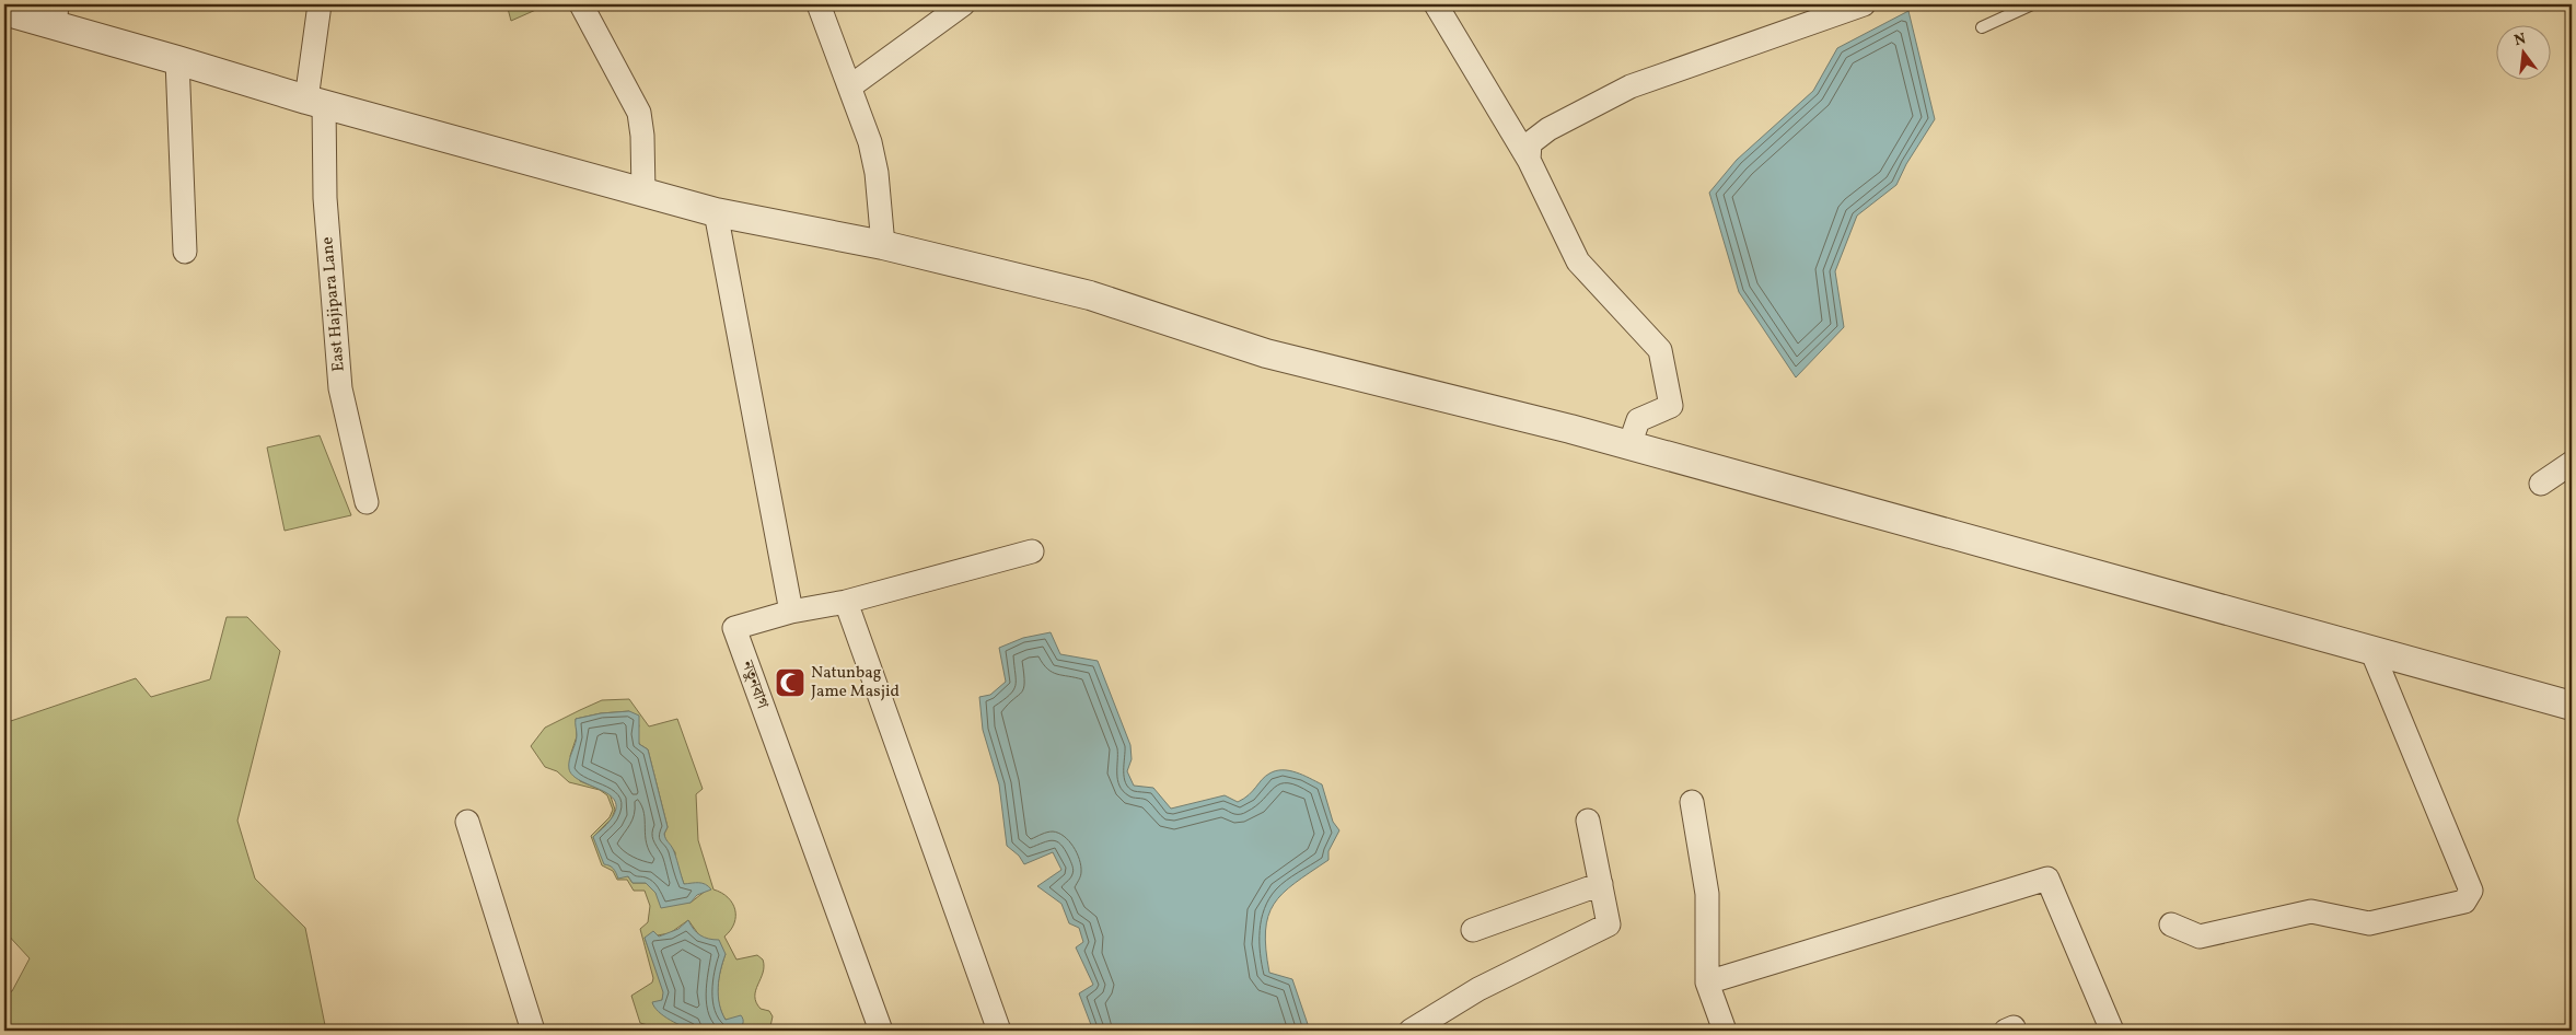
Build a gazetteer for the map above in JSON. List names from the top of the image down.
{
  "streets": {
    "street": ["East Hajipara Lane", "নতুনবাগ"]
  },
  "places": {
    "mosque": ["Natunbag Jame Masjid"]
  },
  "north": "top"
}
